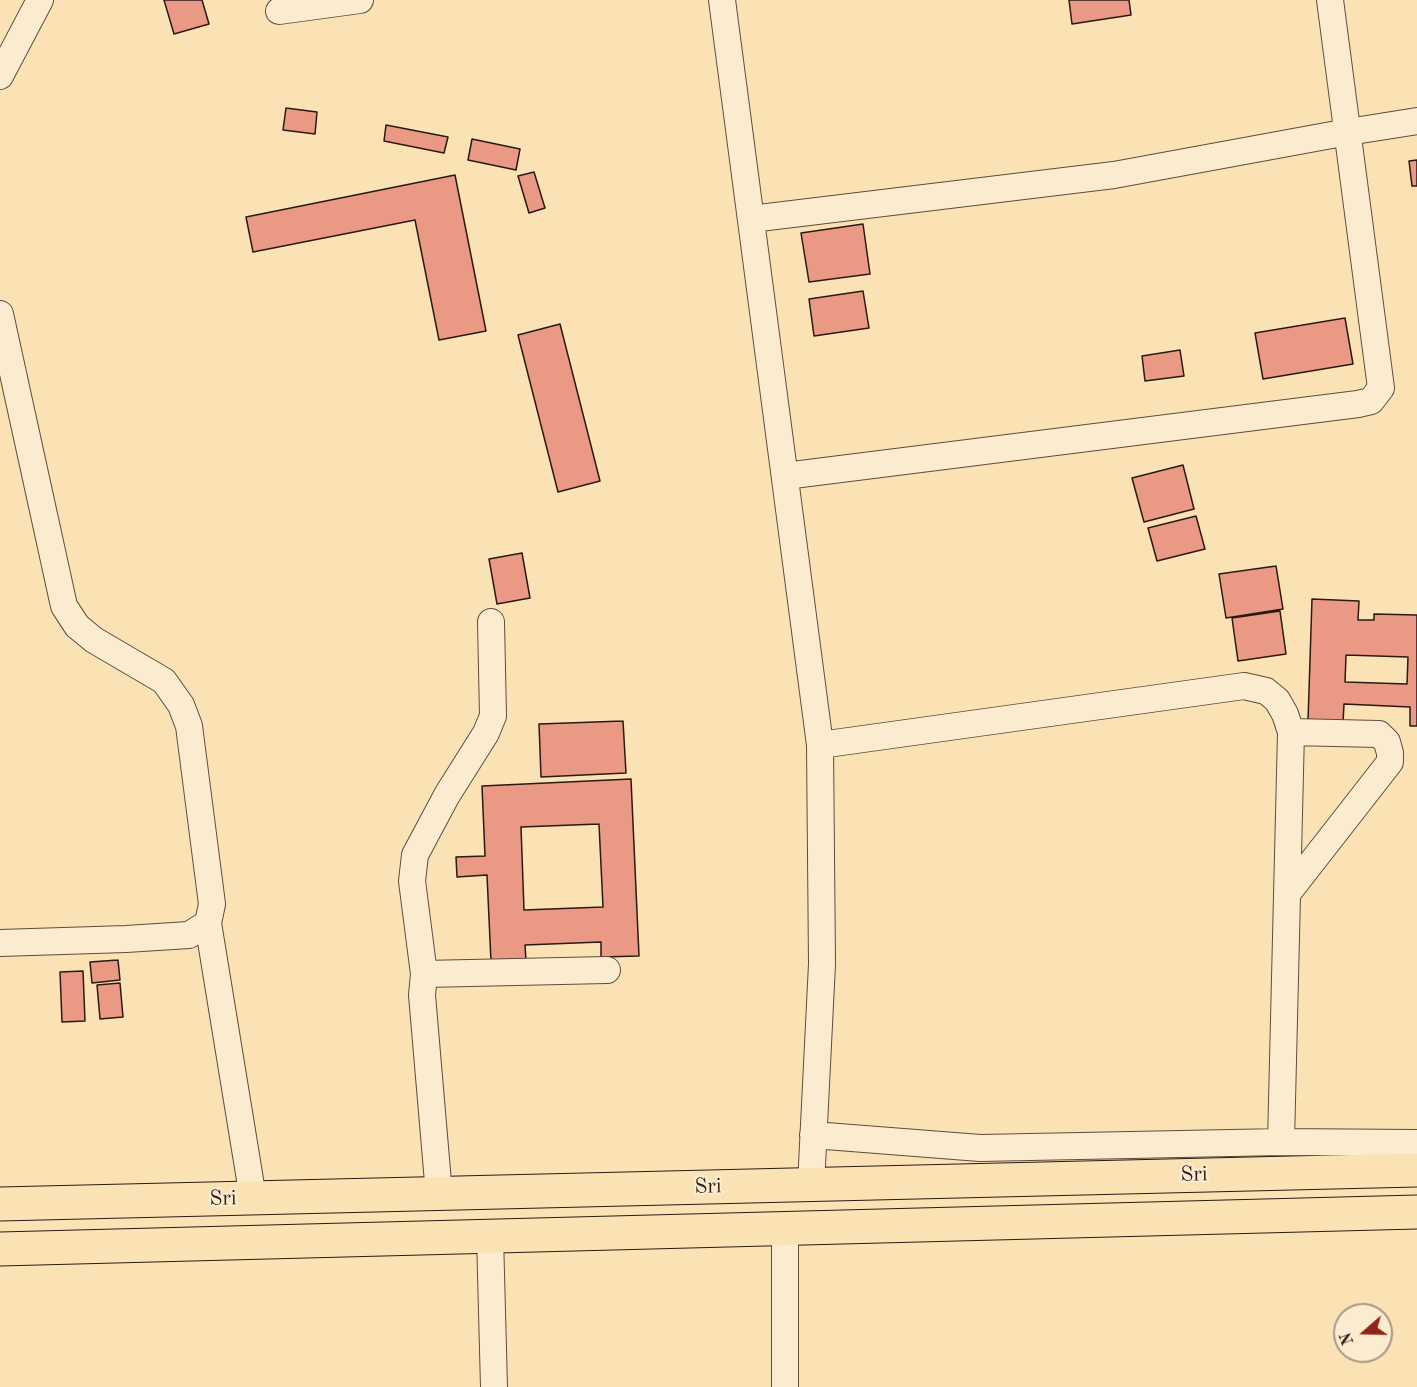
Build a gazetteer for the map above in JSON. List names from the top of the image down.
{
  "streets": {
    "highway": ["Sri"]
  },
  "north": "left"
}
